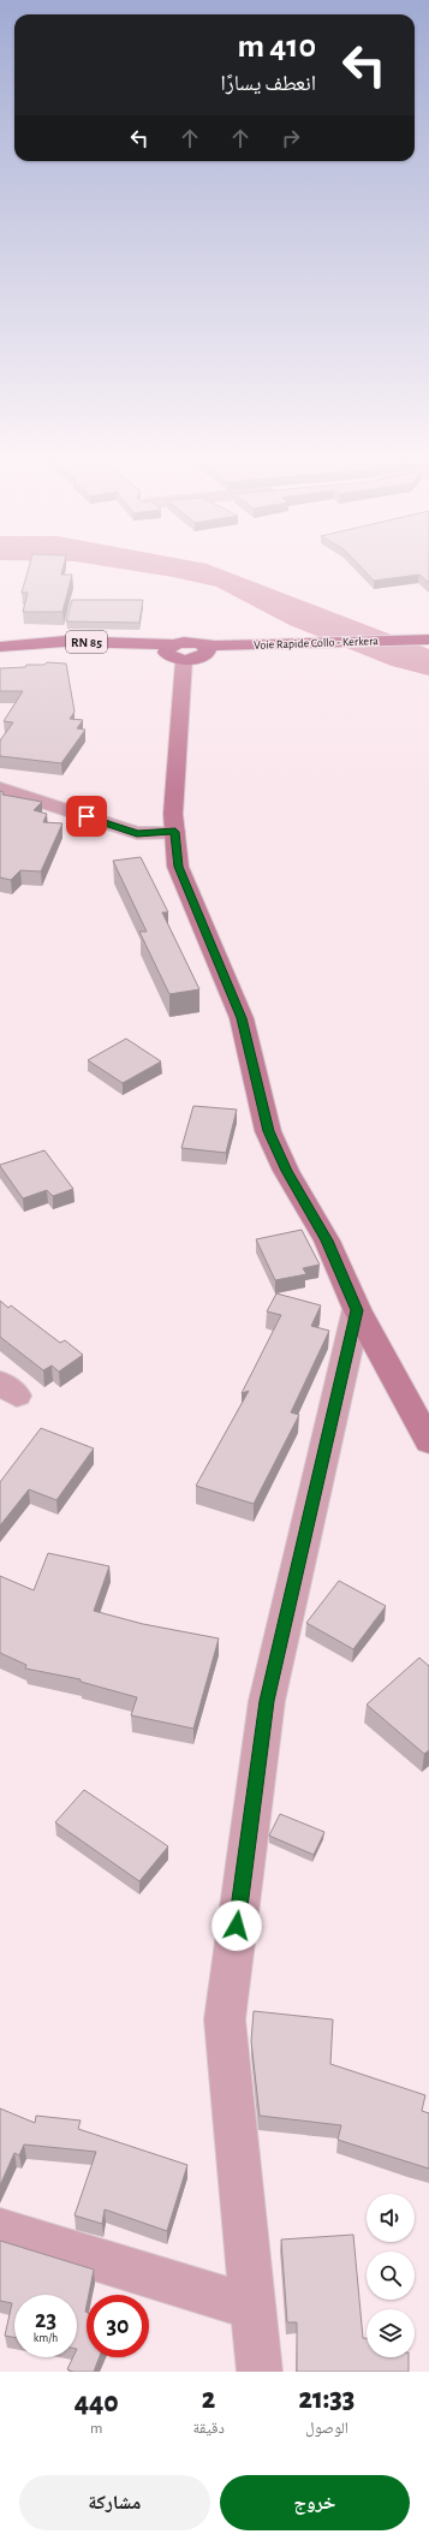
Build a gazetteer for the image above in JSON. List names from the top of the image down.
{
  "streets": {
    "highway": ["RN 85", "Voie Rapide Collo - Kerkera"]
  },
  "page": {
    "turn": ["410 m", "انعطف يسارًا"],
    "speed": "23 km/h",
    "limit": "30",
    "eta": [
      "21:33",
      "الوصول",
      "2",
      "دقيقة",
      "440",
      "m"
    ],
    "buttons": ["خروج", "مشاركة"]
  }
}
